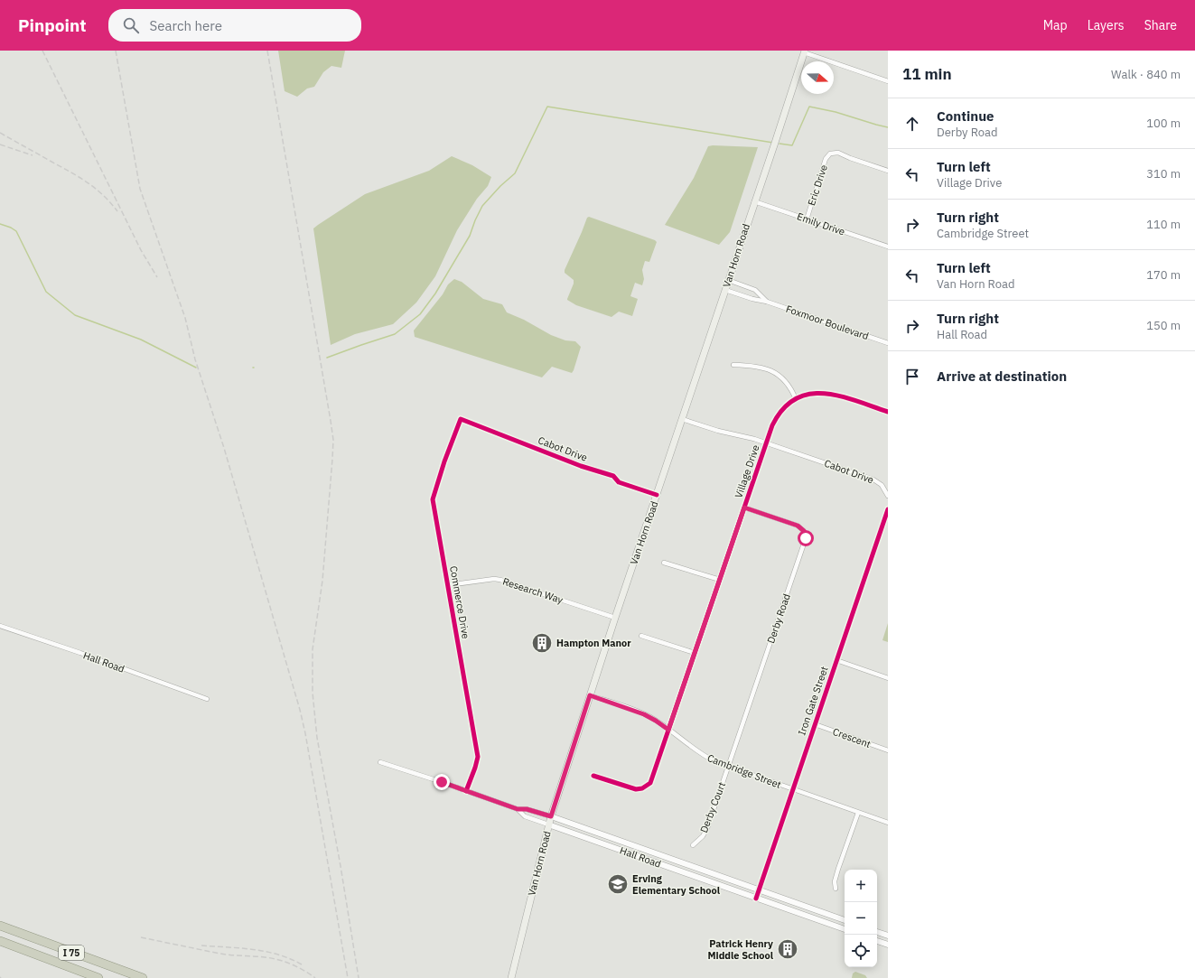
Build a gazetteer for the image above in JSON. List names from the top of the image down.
{
  "streets": {
    "highway": ["I 75"],
    "main road": ["Van Horn Road"],
    "street": [
      "Eric Drive",
      "Emily Drive",
      "Foxmoor Boulevard",
      "Cabot Drive",
      "Village Drive",
      "Research Way",
      "Commerce Drive",
      "Derby Road",
      "Hall Road",
      "Iron Gate Street",
      "Crescent",
      "Cambridge Street",
      "Derby Court"
    ]
  },
  "crossings": [
    ["Eric Drive", "Emily Drive"],
    ["Emily Drive", "Van Horn Road"],
    ["Van Horn Road", "Foxmoor Boulevard"],
    ["Van Horn Road", "Cabot Drive"],
    ["Van Horn Road", "Research Way"],
    ["Van Horn Road", "Hall Road"],
    ["Van Horn Road", "Cambridge Street"],
    ["Cabot Drive", "Village Drive"],
    ["Cabot Drive", "Commerce Drive"],
    ["Village Drive", "Derby Road"],
    ["Village Drive", "Cambridge Street"],
    ["Research Way", "Commerce Drive"],
    ["Commerce Drive", "Hall Road"],
    ["Derby Road", "Cambridge Street"],
    ["Derby Road", "Derby Court"],
    ["Hall Road", "Iron Gate Street"],
    ["Iron Gate Street", "Crescent"],
    ["Iron Gate Street", "Cambridge Street"],
    ["Cambridge Street", "Derby Court"]
  ],
  "places": {
    "building": ["Hampton Manor", "Patrick Henry Middle School"],
    "school or university": ["Erving Elementary School"]
  },
  "north": "right",
  "page": {
    "header": "Pinpoint",
    "search": "Search here",
    "nav": ["Map", "Layers", "Share"],
    "heading": ["11 min", "Walk · 840 m"],
    "list": [
      ["Continue", "Derby Road", "100 m"],
      ["Turn left", "Village Drive", "310 m"],
      ["Turn right", "Cambridge Street", "110 m"],
      ["Turn left", "Van Horn Road", "170 m"],
      ["Turn right", "Hall Road", "150 m"],
      "Arrive at destination"
    ],
    "map_buttons": ["+", "−"]
  }
}
